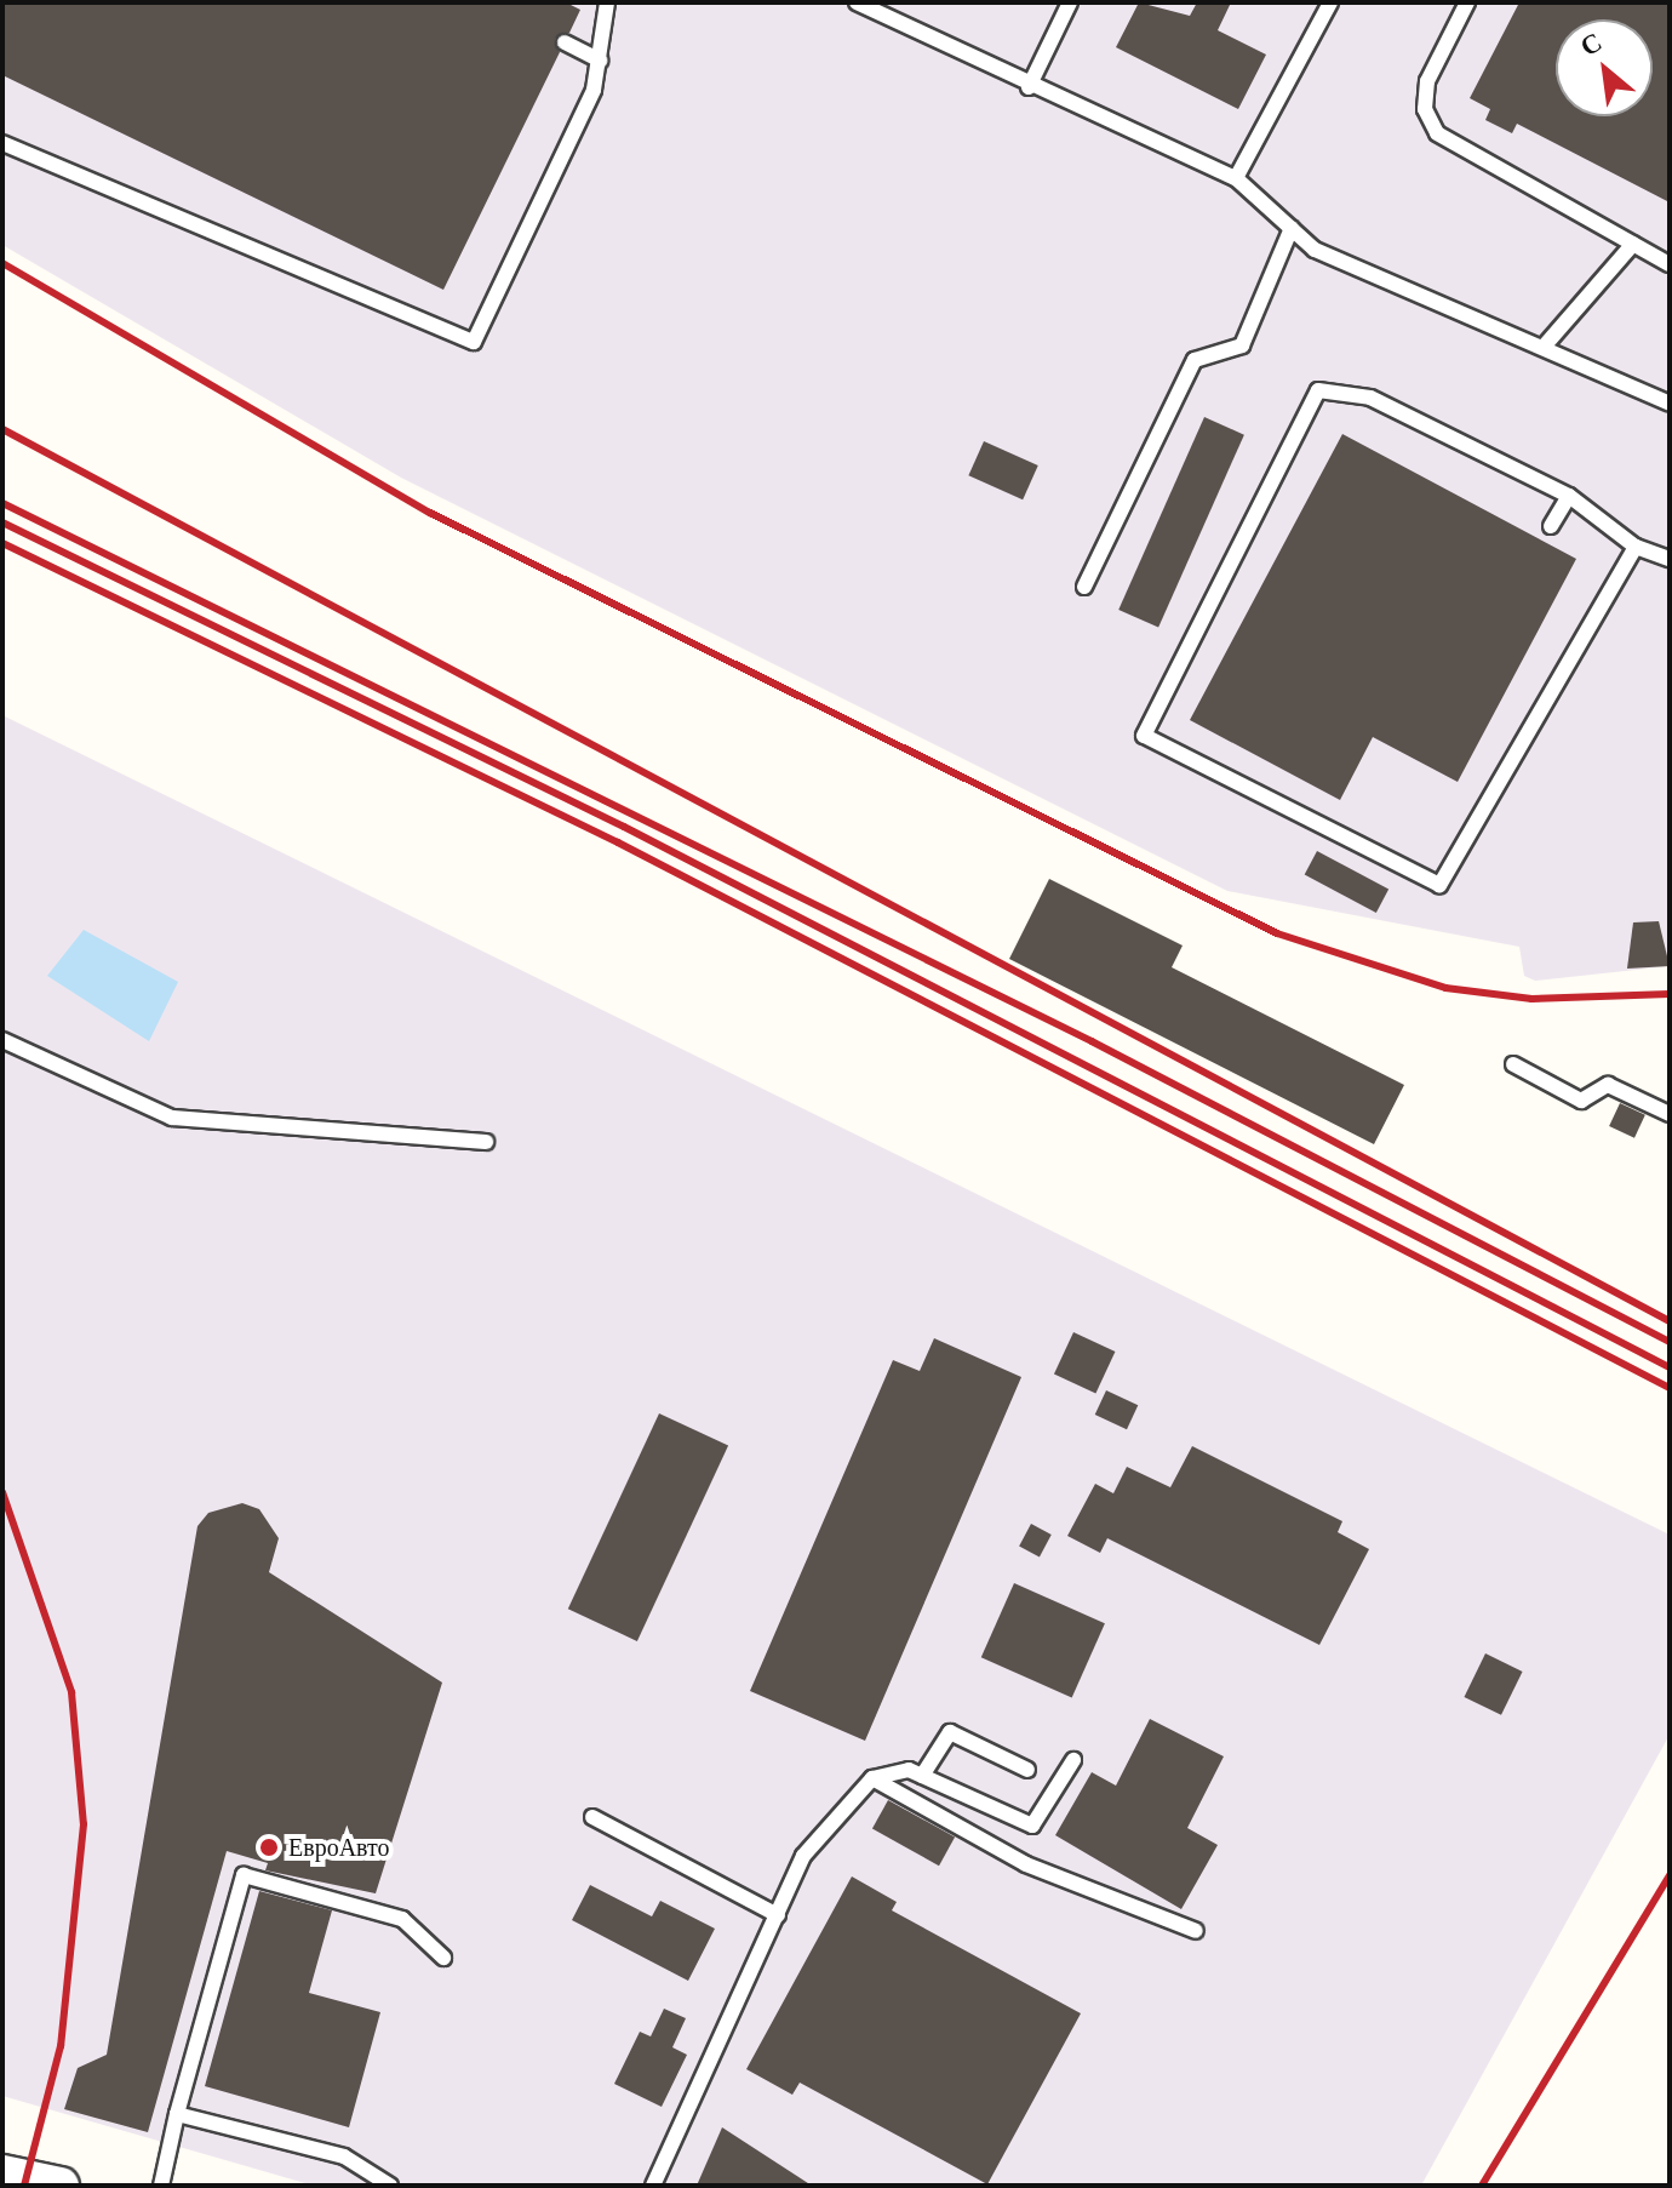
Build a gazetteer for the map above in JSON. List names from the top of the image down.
{
  "places": ["ЕвроАвто"],
  "north": "top left"
}
